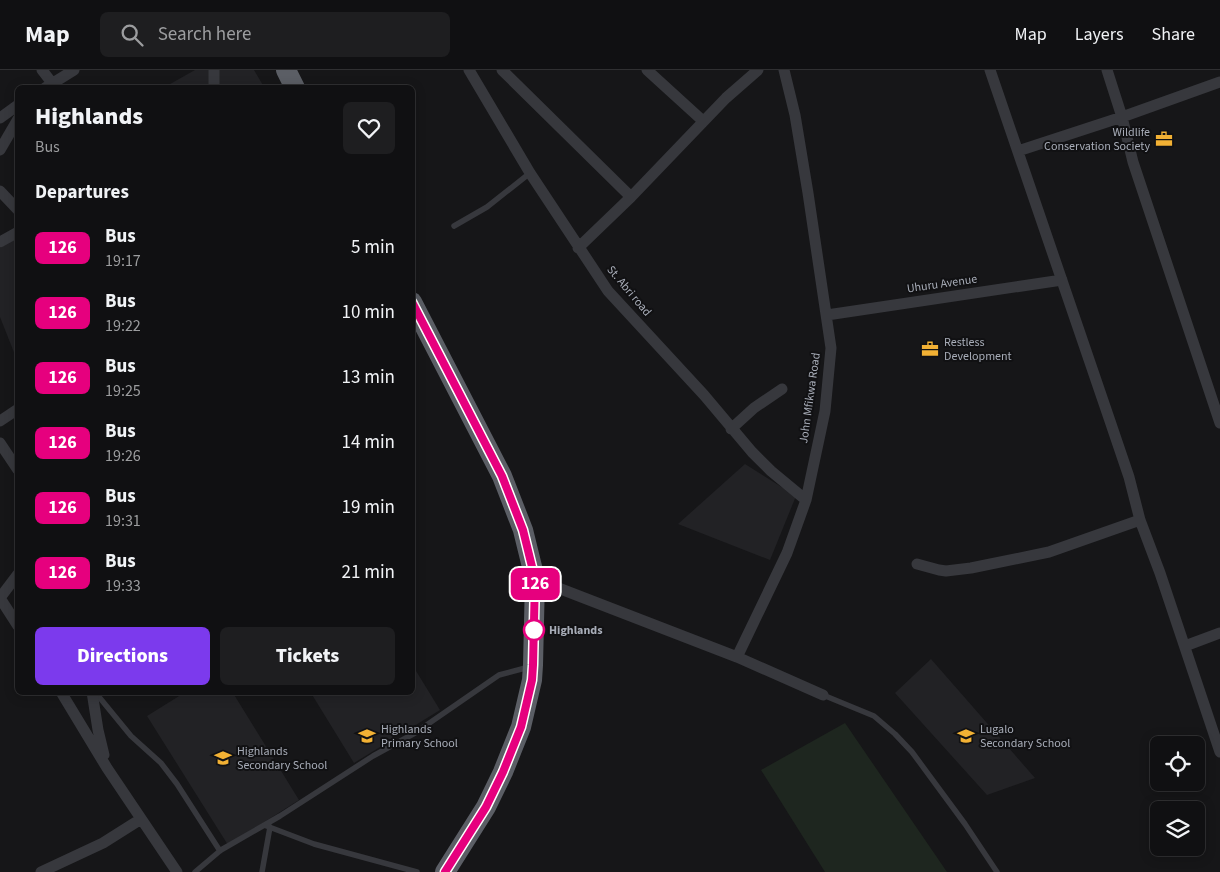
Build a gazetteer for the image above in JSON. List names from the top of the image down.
{
  "streets": {
    "street": ["Uhuru Avenue", "St. Abri road", "John Mfikwa Road"]
  },
  "crossings": [
    ["Uhuru Avenue", "John Mfikwa Road"],
    ["St. Abri road", "John Mfikwa Road"]
  ],
  "places": {
    "office": ["Wildlife Conservation Society", "Restless Development"],
    "other": ["Highlands"],
    "school or university": ["Highlands Primary School", "Lugalo Secondary School", "Highlands Secondary School"]
  },
  "lines": ["bus line 126"],
  "page": {
    "header": "Map",
    "search": "Search here",
    "nav": ["Map", "Layers", "Share"],
    "on_map": "126",
    "heading": [
      ["Highlands", "Bus"],
      "Departures"
    ],
    "list": [
      {
        "mark": "126",
        "name": "Bus",
        "note": "19:17",
        "value": "5 min"
      },
      {
        "mark": "126",
        "name": "Bus",
        "note": "19:22",
        "value": "10 min"
      },
      {
        "mark": "126",
        "name": "Bus",
        "note": "19:25",
        "value": "13 min"
      },
      {
        "mark": "126",
        "name": "Bus",
        "note": "19:26",
        "value": "14 min"
      },
      {
        "mark": "126",
        "name": "Bus",
        "note": "19:31",
        "value": "19 min"
      },
      {
        "mark": "126",
        "name": "Bus",
        "note": "19:33",
        "value": "21 min"
      }
    ],
    "buttons": ["Directions", "Tickets"]
  }
}
